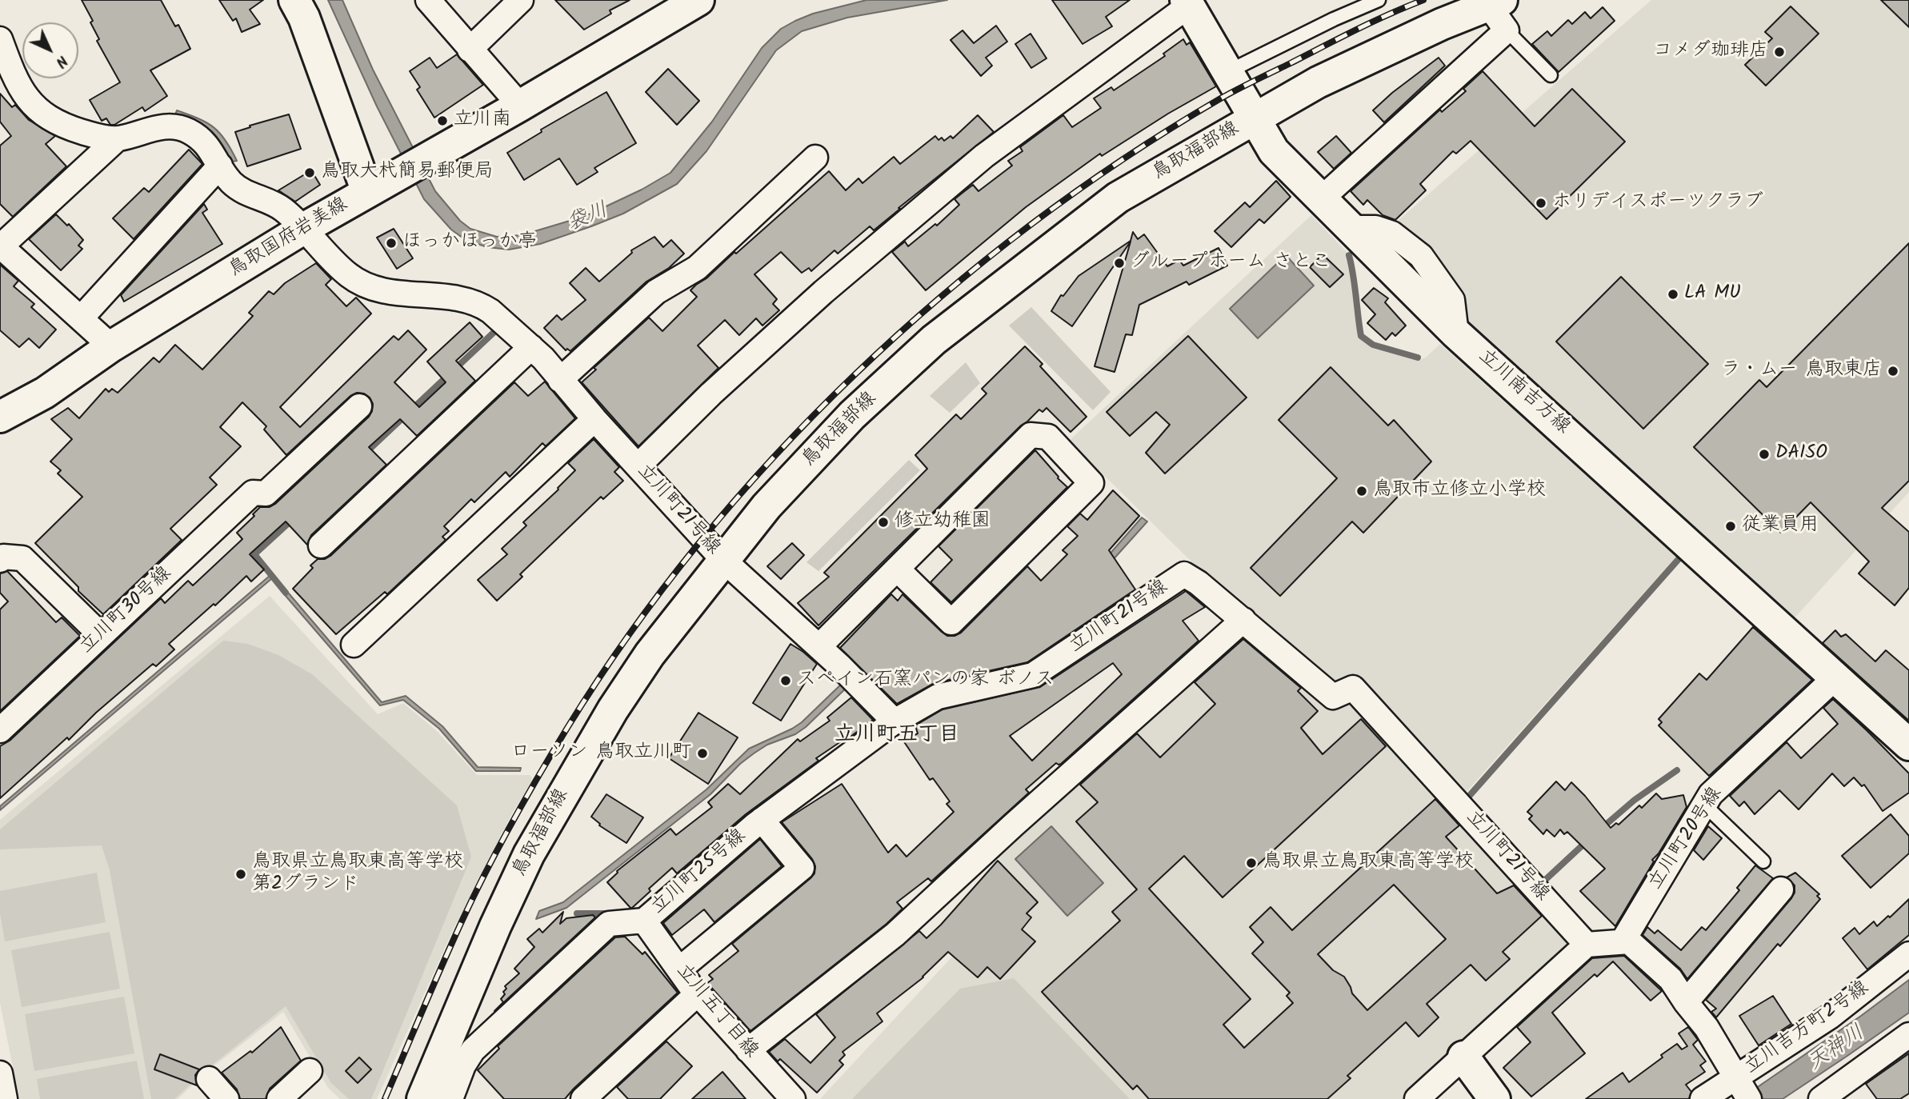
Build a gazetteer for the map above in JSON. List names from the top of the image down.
{
  "streets": {
    "main road": ["鳥取福部線", "鳥取国府岩美線", "立川南吉方線"],
    "street": [
      "立川町21号線",
      "立川町30号線",
      "立川町20号線",
      "立川町25号線",
      "立川五丁目線",
      "立川吉方町2号線"
    ]
  },
  "crossings": [
    ["鳥取福部線", "立川南吉方線"],
    ["鳥取福部線", "立川町21号線"],
    ["鳥取国府岩美線", "立川町21号線"],
    ["立川南吉方線", "立川町20号線"],
    ["立川町21号線", "立川町25号線"],
    ["立川町25号線", "立川五丁目線"]
  ],
  "districts": ["立川町五丁目"],
  "water": ["袋川", "天神川"],
  "places": [
    "コメダ珈琲店",
    "立川南",
    "鳥取大杙簡易郵便局",
    "ホリデイスポーツクラブ",
    "ほっかほっか亭",
    "グループホーム さとこ",
    "LA MU",
    "ラ・ムー 鳥取東店",
    "DAISO",
    "鳥取市立修立小学校",
    "修立幼稚園",
    "従業員用",
    "スペイン石窯パンの家 ボノス",
    "ローソン 鳥取立川町",
    "鳥取県立鳥取東高等学校",
    "鳥取県立鳥取東高等学校 第2グランド"
  ],
  "north": "bottom right"
}
